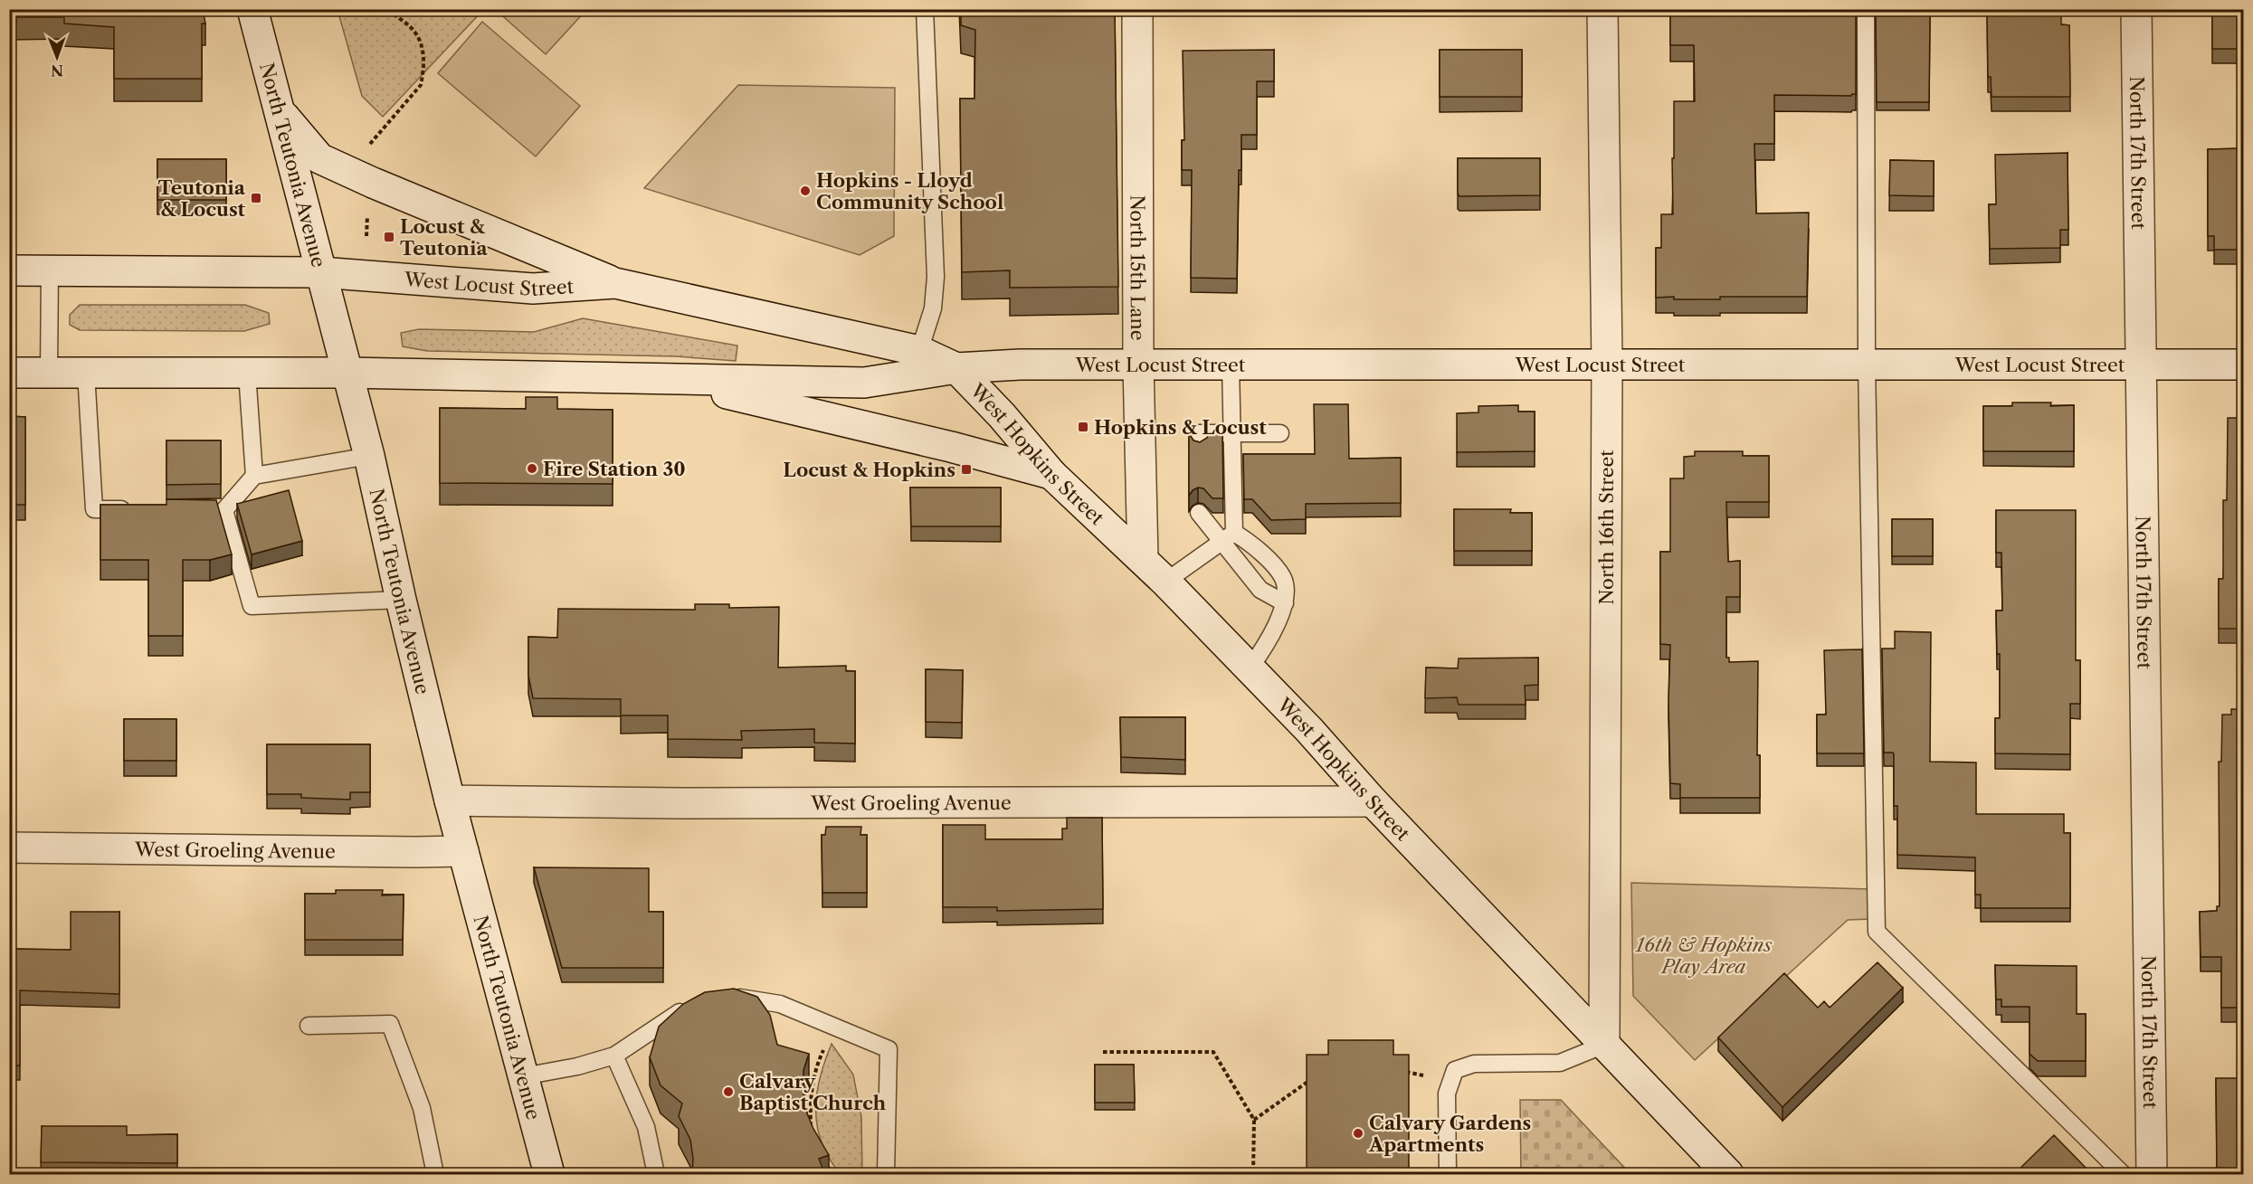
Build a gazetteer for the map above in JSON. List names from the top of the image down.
{
  "streets": {
    "street": [
      "North 17th Street",
      "North Teutonia Avenue",
      "North 15th Lane",
      "West Locust Street",
      "West Hopkins Street",
      "North 16th Street",
      "West Groeling Avenue"
    ]
  },
  "crossings": [
    ["North 17th Street", "West Locust Street"],
    ["North Teutonia Avenue", "West Locust Street"],
    ["North Teutonia Avenue", "West Groeling Avenue"],
    ["North 15th Lane", "West Locust Street"],
    ["North 15th Lane", "West Hopkins Street"],
    ["West Locust Street", "West Hopkins Street"],
    ["West Locust Street", "North 16th Street"],
    ["West Hopkins Street", "North 16th Street"],
    ["West Hopkins Street", "West Groeling Avenue"]
  ],
  "parks": ["16th & Hopkins Play Area"],
  "places": {
    "other": [
      "Hopkins - Lloyd Community School",
      "Fire Station 30",
      "Calvary Baptist Church",
      "Calvary Gardens Apartments"
    ],
    "transit": [
      "Teutonia & Locust",
      "Locust & Teutonia",
      "Hopkins & Locust",
      "Locust & Hopkins"
    ]
  },
  "north": "bottom"
}
